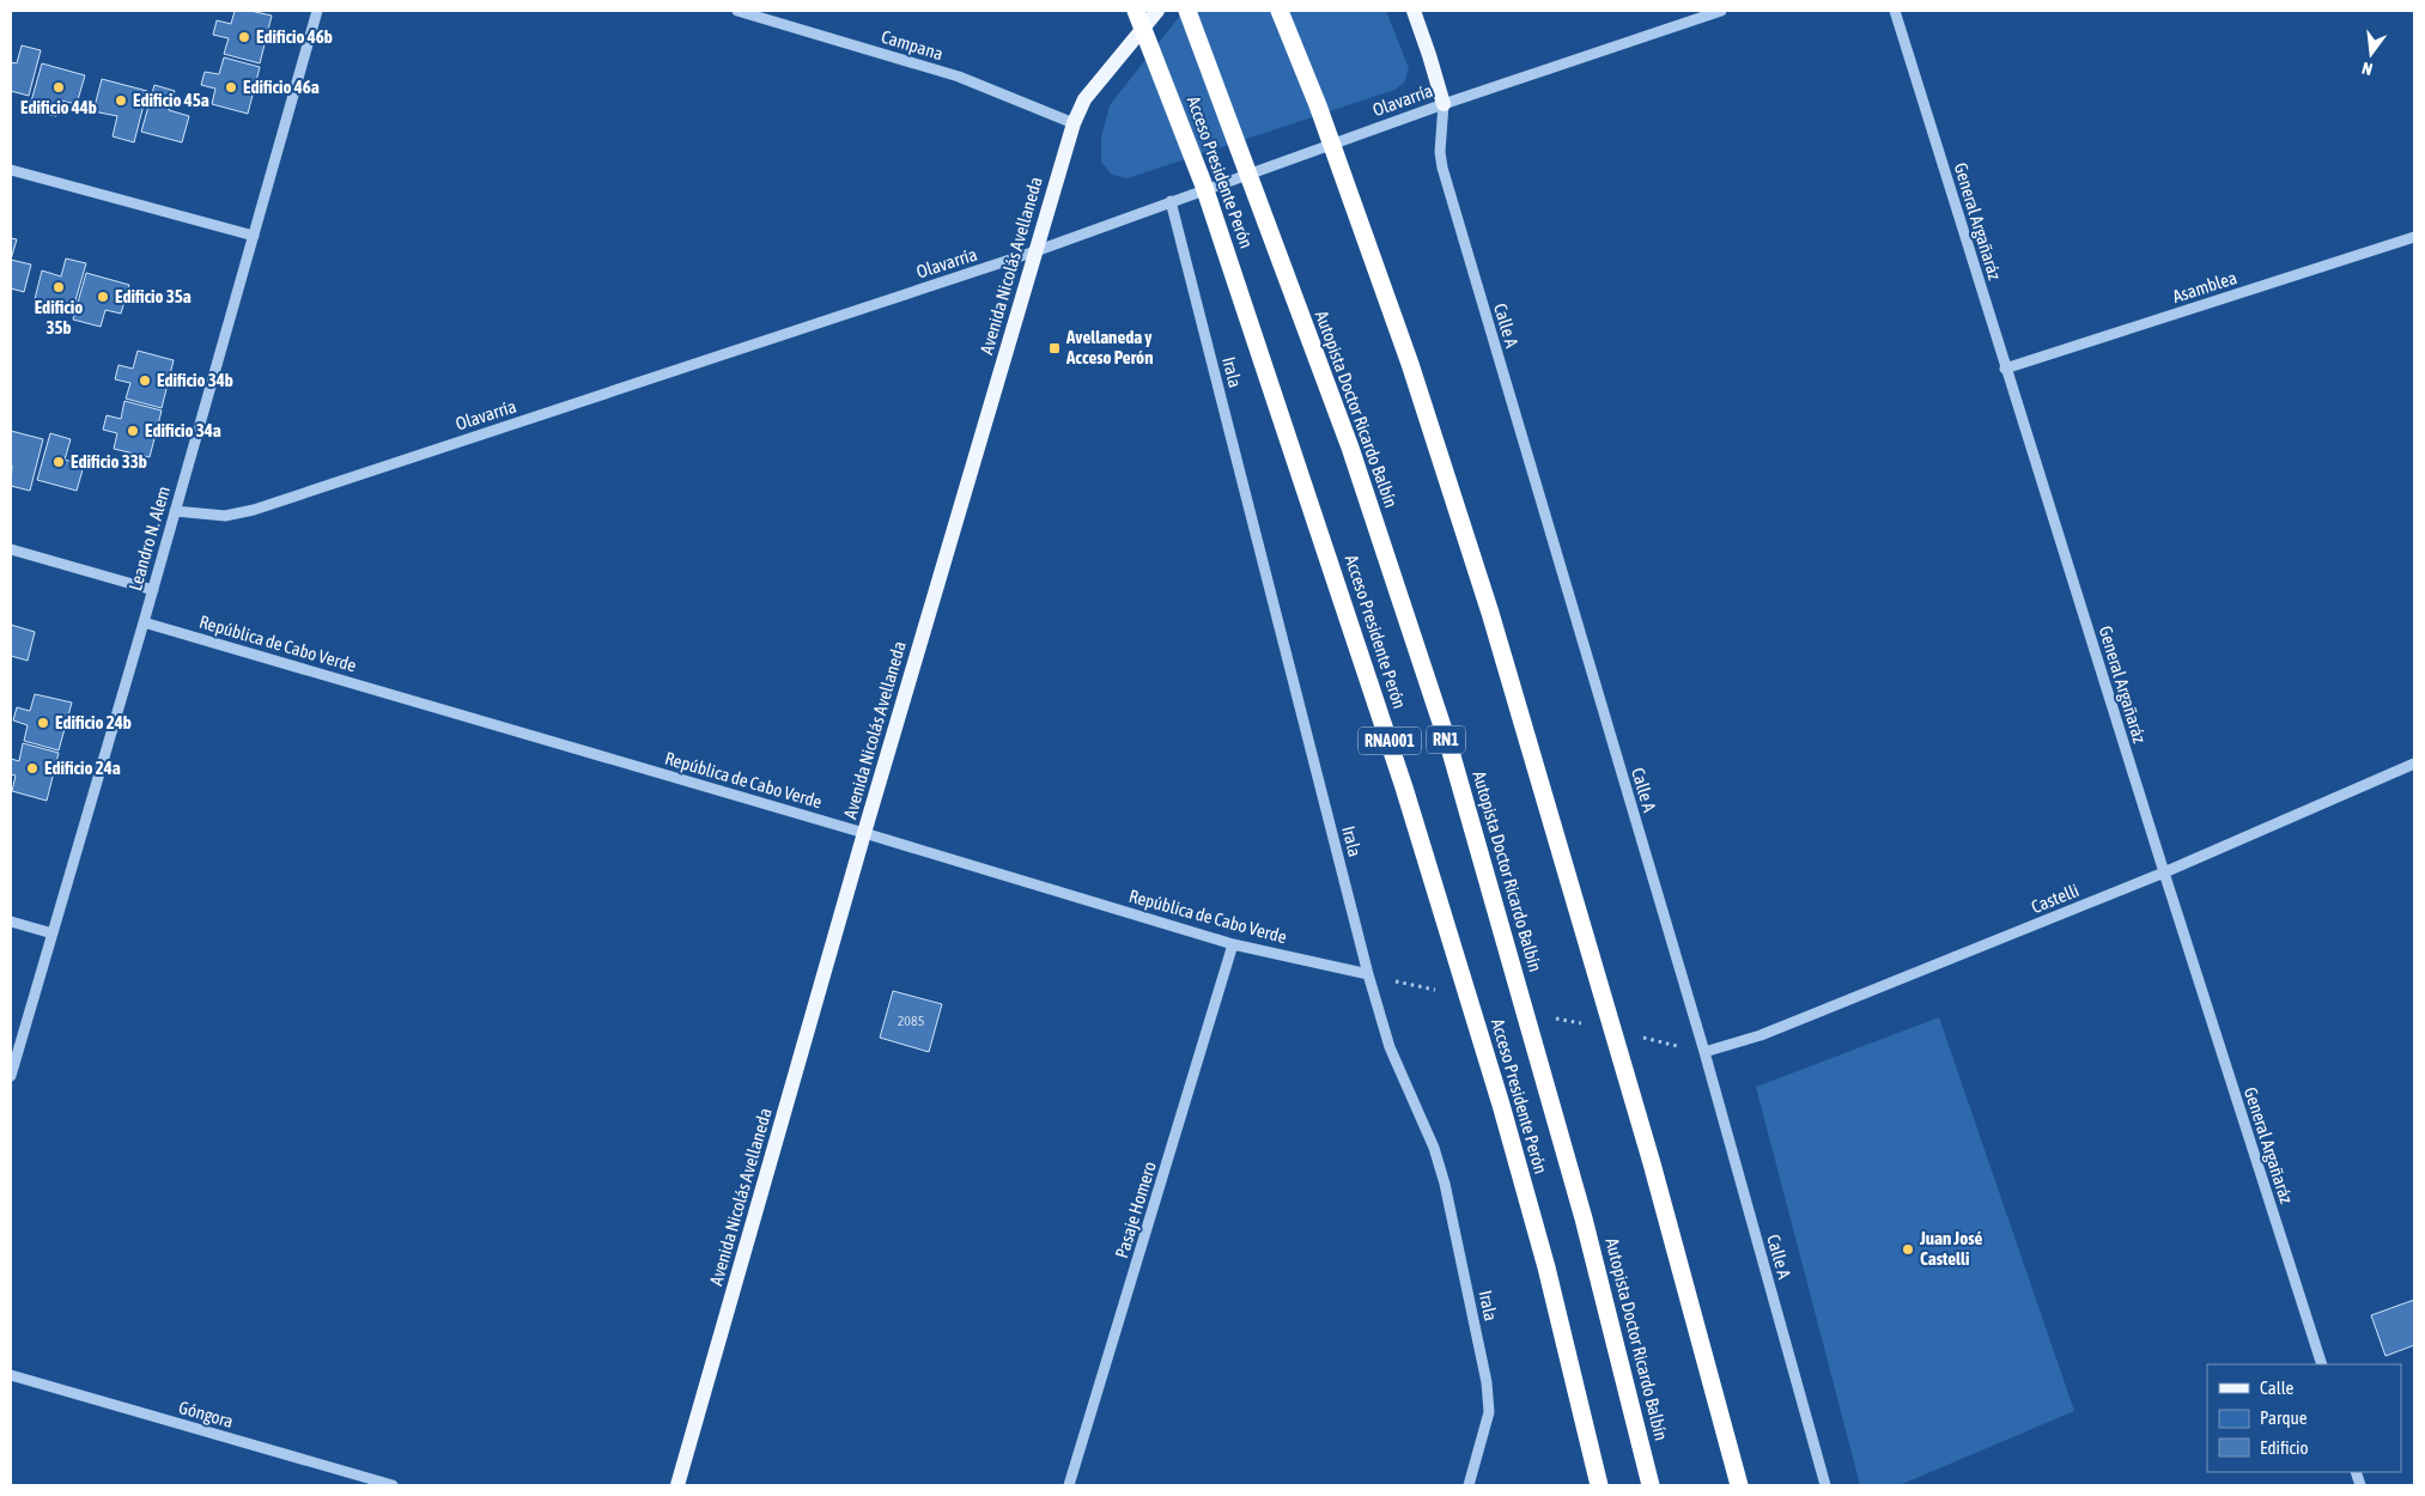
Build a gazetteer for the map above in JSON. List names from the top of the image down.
{
  "streets": {
    "highway": [
      "Acceso Presidente Perón",
      "Autopista Doctor Ricardo Balbín",
      "RN1",
      "RNA001"
    ],
    "main road": ["Avenida Nicolás Avellaneda"],
    "street": [
      "Campana",
      "Olavarría",
      "General Argañaráz",
      "Asamblea",
      "Calle A",
      "Irala",
      "Leandro N. Alem",
      "República de Cabo Verde",
      "Castelli",
      "Pasaje Homero",
      "Góngora"
    ]
  },
  "crossings": [
    ["Campana", "Avenida Nicolás Avellaneda"],
    ["Olavarría", "Avenida Nicolás Avellaneda"],
    ["Olavarría", "Calle A"],
    ["Olavarría", "Irala"],
    ["Olavarría", "Leandro N. Alem"],
    ["General Argañaráz", "Asamblea"],
    ["General Argañaráz", "Castelli"],
    ["Avenida Nicolás Avellaneda", "República de Cabo Verde"],
    ["Calle A", "Castelli"],
    ["Irala", "República de Cabo Verde"],
    ["Leandro N. Alem", "República de Cabo Verde"],
    ["República de Cabo Verde", "Pasaje Homero"]
  ],
  "places": {
    "other": [
      "Edificio 46b",
      "Edificio 44b",
      "Edificio 46a",
      "Edificio 45a",
      "Edificio 35b",
      "Edificio 35a",
      "Edificio 34b",
      "Edificio 34a",
      "Edificio 33b",
      "Edificio 24b",
      "Edificio 24a",
      "Juan José Castelli"
    ],
    "transit": ["Avellaneda y Acceso Perón"]
  },
  "house_numbers": ["2085"],
  "legend": ["Calle", "Parque", "Edificio"],
  "north": "bottom"
}
